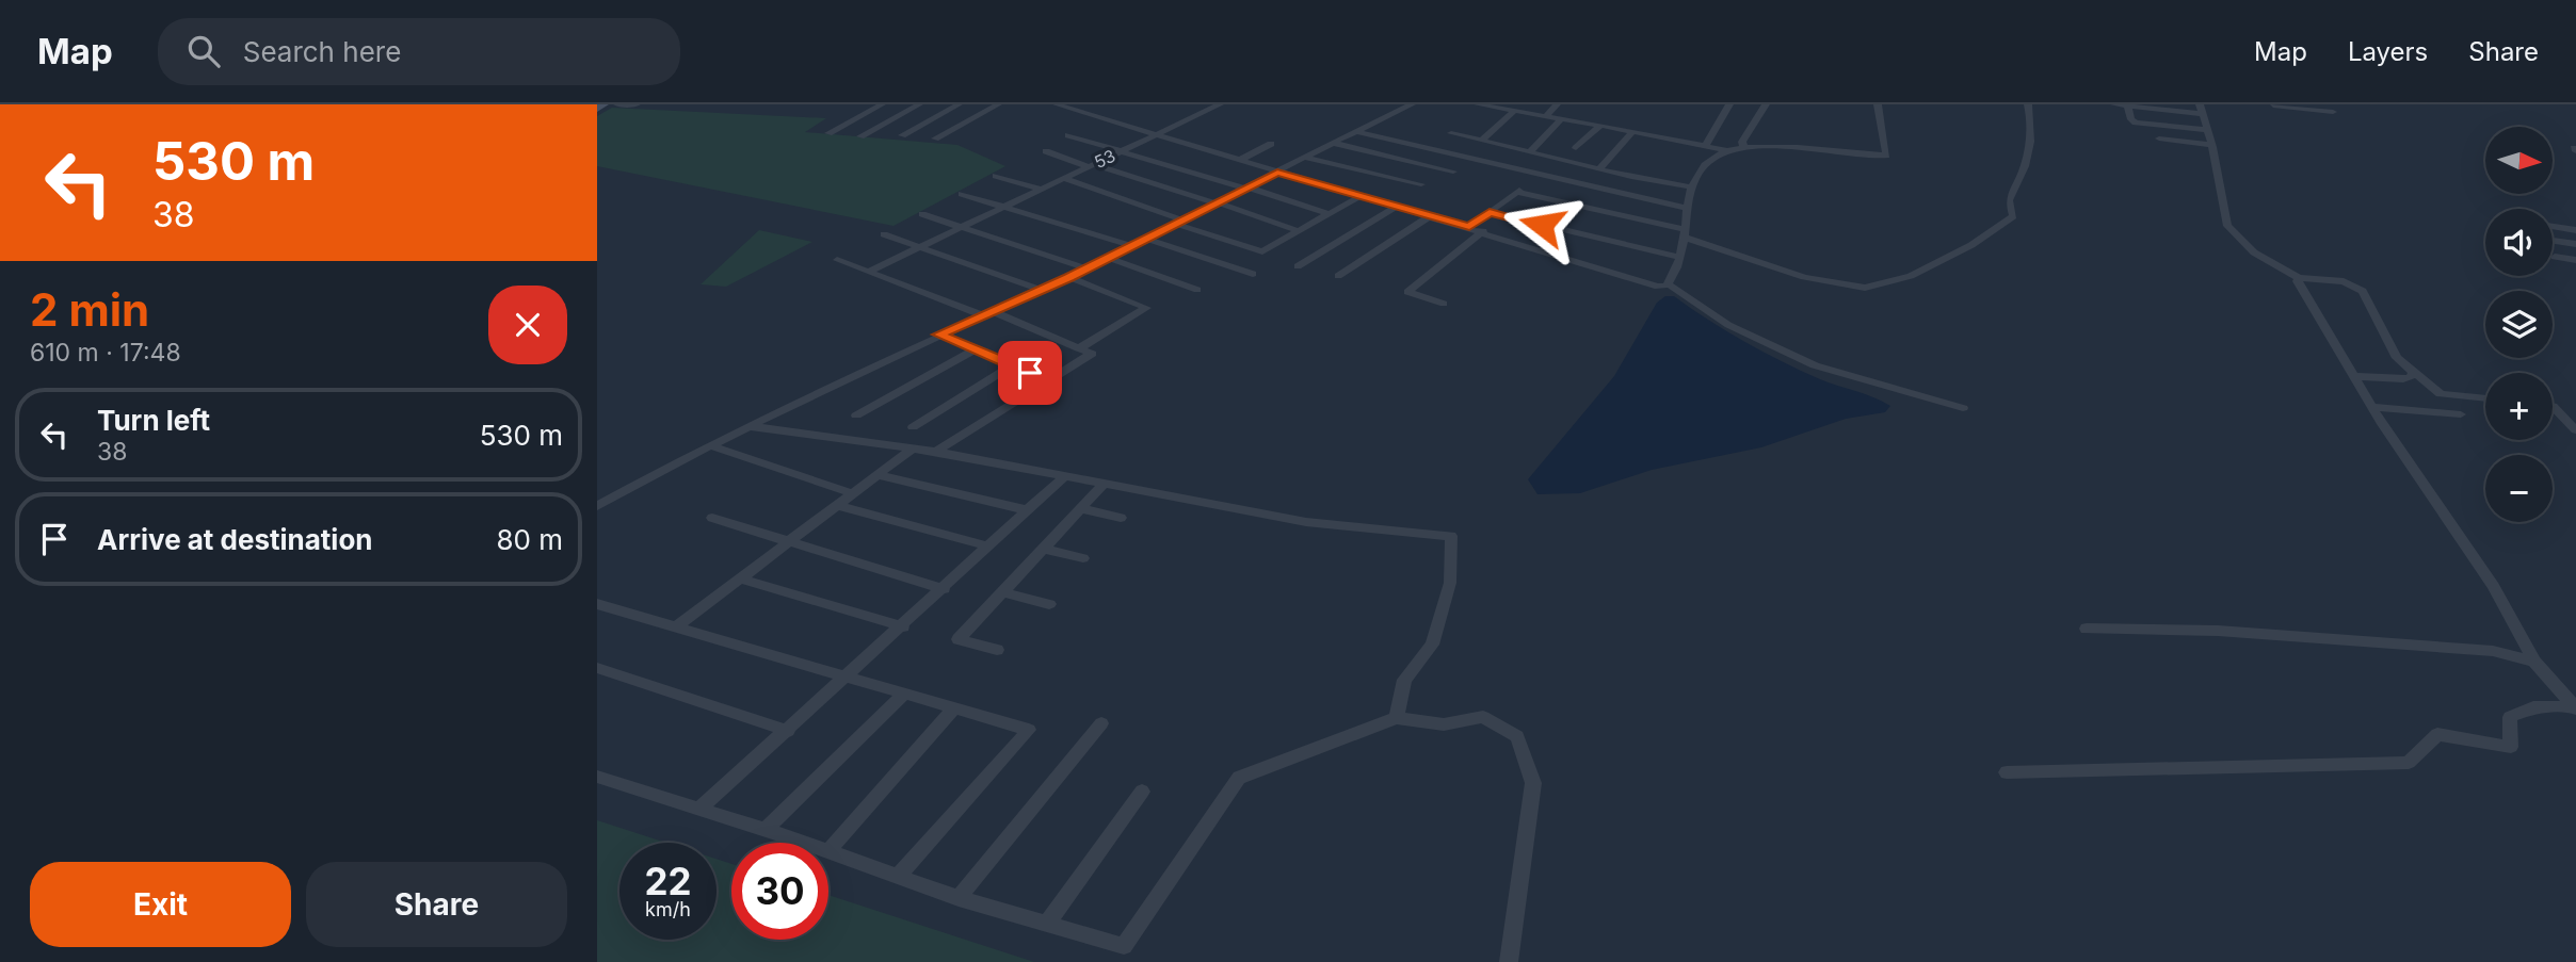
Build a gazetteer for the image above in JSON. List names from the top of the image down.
{
  "streets": {
    "street": ["53"]
  },
  "north": "right",
  "page": {
    "header": "Map",
    "search": "Search here",
    "nav": ["Map", "Layers", "Share"],
    "turn": ["530 m", "38"],
    "map_buttons": ["+", "−"],
    "heading": ["2 min", "610 m · 17:48"],
    "list": [
      {
        "name": "Turn left",
        "note": "38",
        "value": "530 m"
      },
      {
        "name": "Arrive at destination",
        "value": "80 m"
      }
    ],
    "speed": "22 km/h",
    "limit": "30",
    "buttons": ["Exit", "Share"]
  }
}
